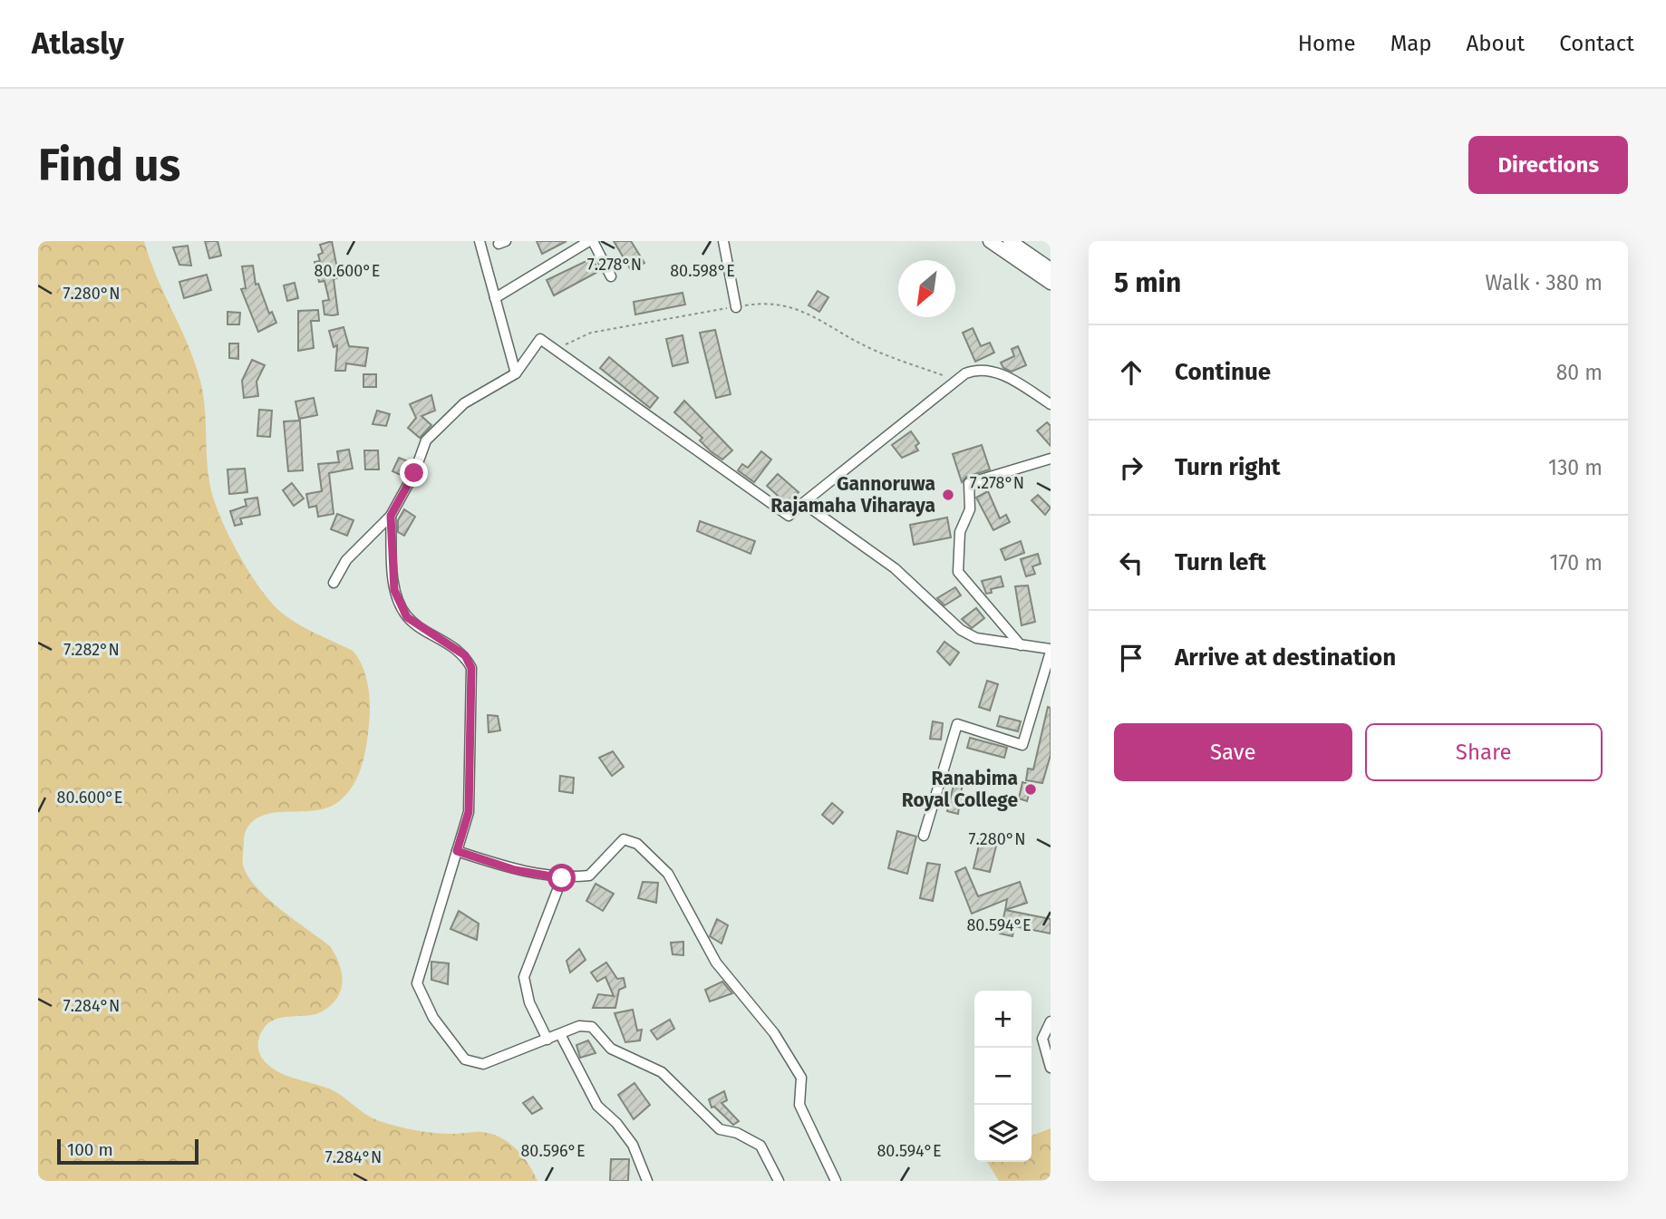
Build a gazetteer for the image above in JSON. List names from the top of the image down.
{
  "places": ["Gannoruwa Rajamaha Viharaya", "Ranabima Royal College"],
  "scale_bar": "100 m",
  "north": "bottom left",
  "page": {
    "header": "Atlasly",
    "nav": [
      "Home",
      "Map",
      "About",
      "Contact"
    ],
    "buttons": [
      "Directions",
      ["Save", "Share"]
    ],
    "title": "Find us",
    "heading": ["5 min", "Walk · 380 m"],
    "list": [
      ["Continue", "80 m"],
      ["Turn right", "130 m"],
      ["Turn left", "170 m"],
      "Arrive at destination"
    ],
    "map_buttons": ["+", "−"],
    "scale": "100 m"
  },
  "coordinates": [
    "7.278°N",
    "80.600°E",
    "80.598°E",
    "7.280°N",
    "7.282°N",
    "80.594°E",
    "7.284°N",
    "80.596°E"
  ]
}
